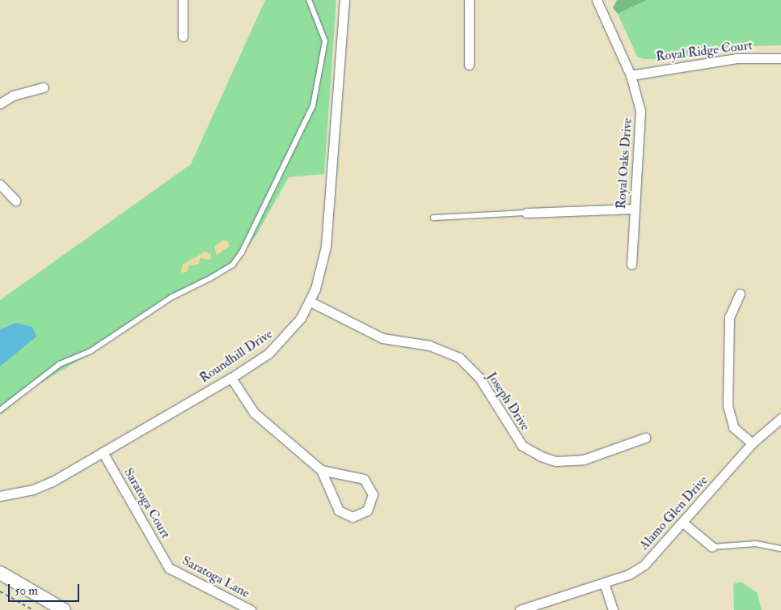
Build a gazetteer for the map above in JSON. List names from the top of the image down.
{
  "streets": {
    "street": [
      "Royal Ridge Court",
      "Royal Oaks Drive",
      "Roundhill Drive",
      "Joseph Drive",
      "Saratoga Court",
      "Alamo Glen Drive",
      "Saratoga Lane"
    ]
  },
  "crossings": [
    ["Royal Ridge Court", "Royal Oaks Drive"],
    ["Roundhill Drive", "Joseph Drive"],
    ["Roundhill Drive", "Saratoga Court"],
    ["Saratoga Court", "Saratoga Lane"]
  ],
  "scale_bar": "50 m"
}
